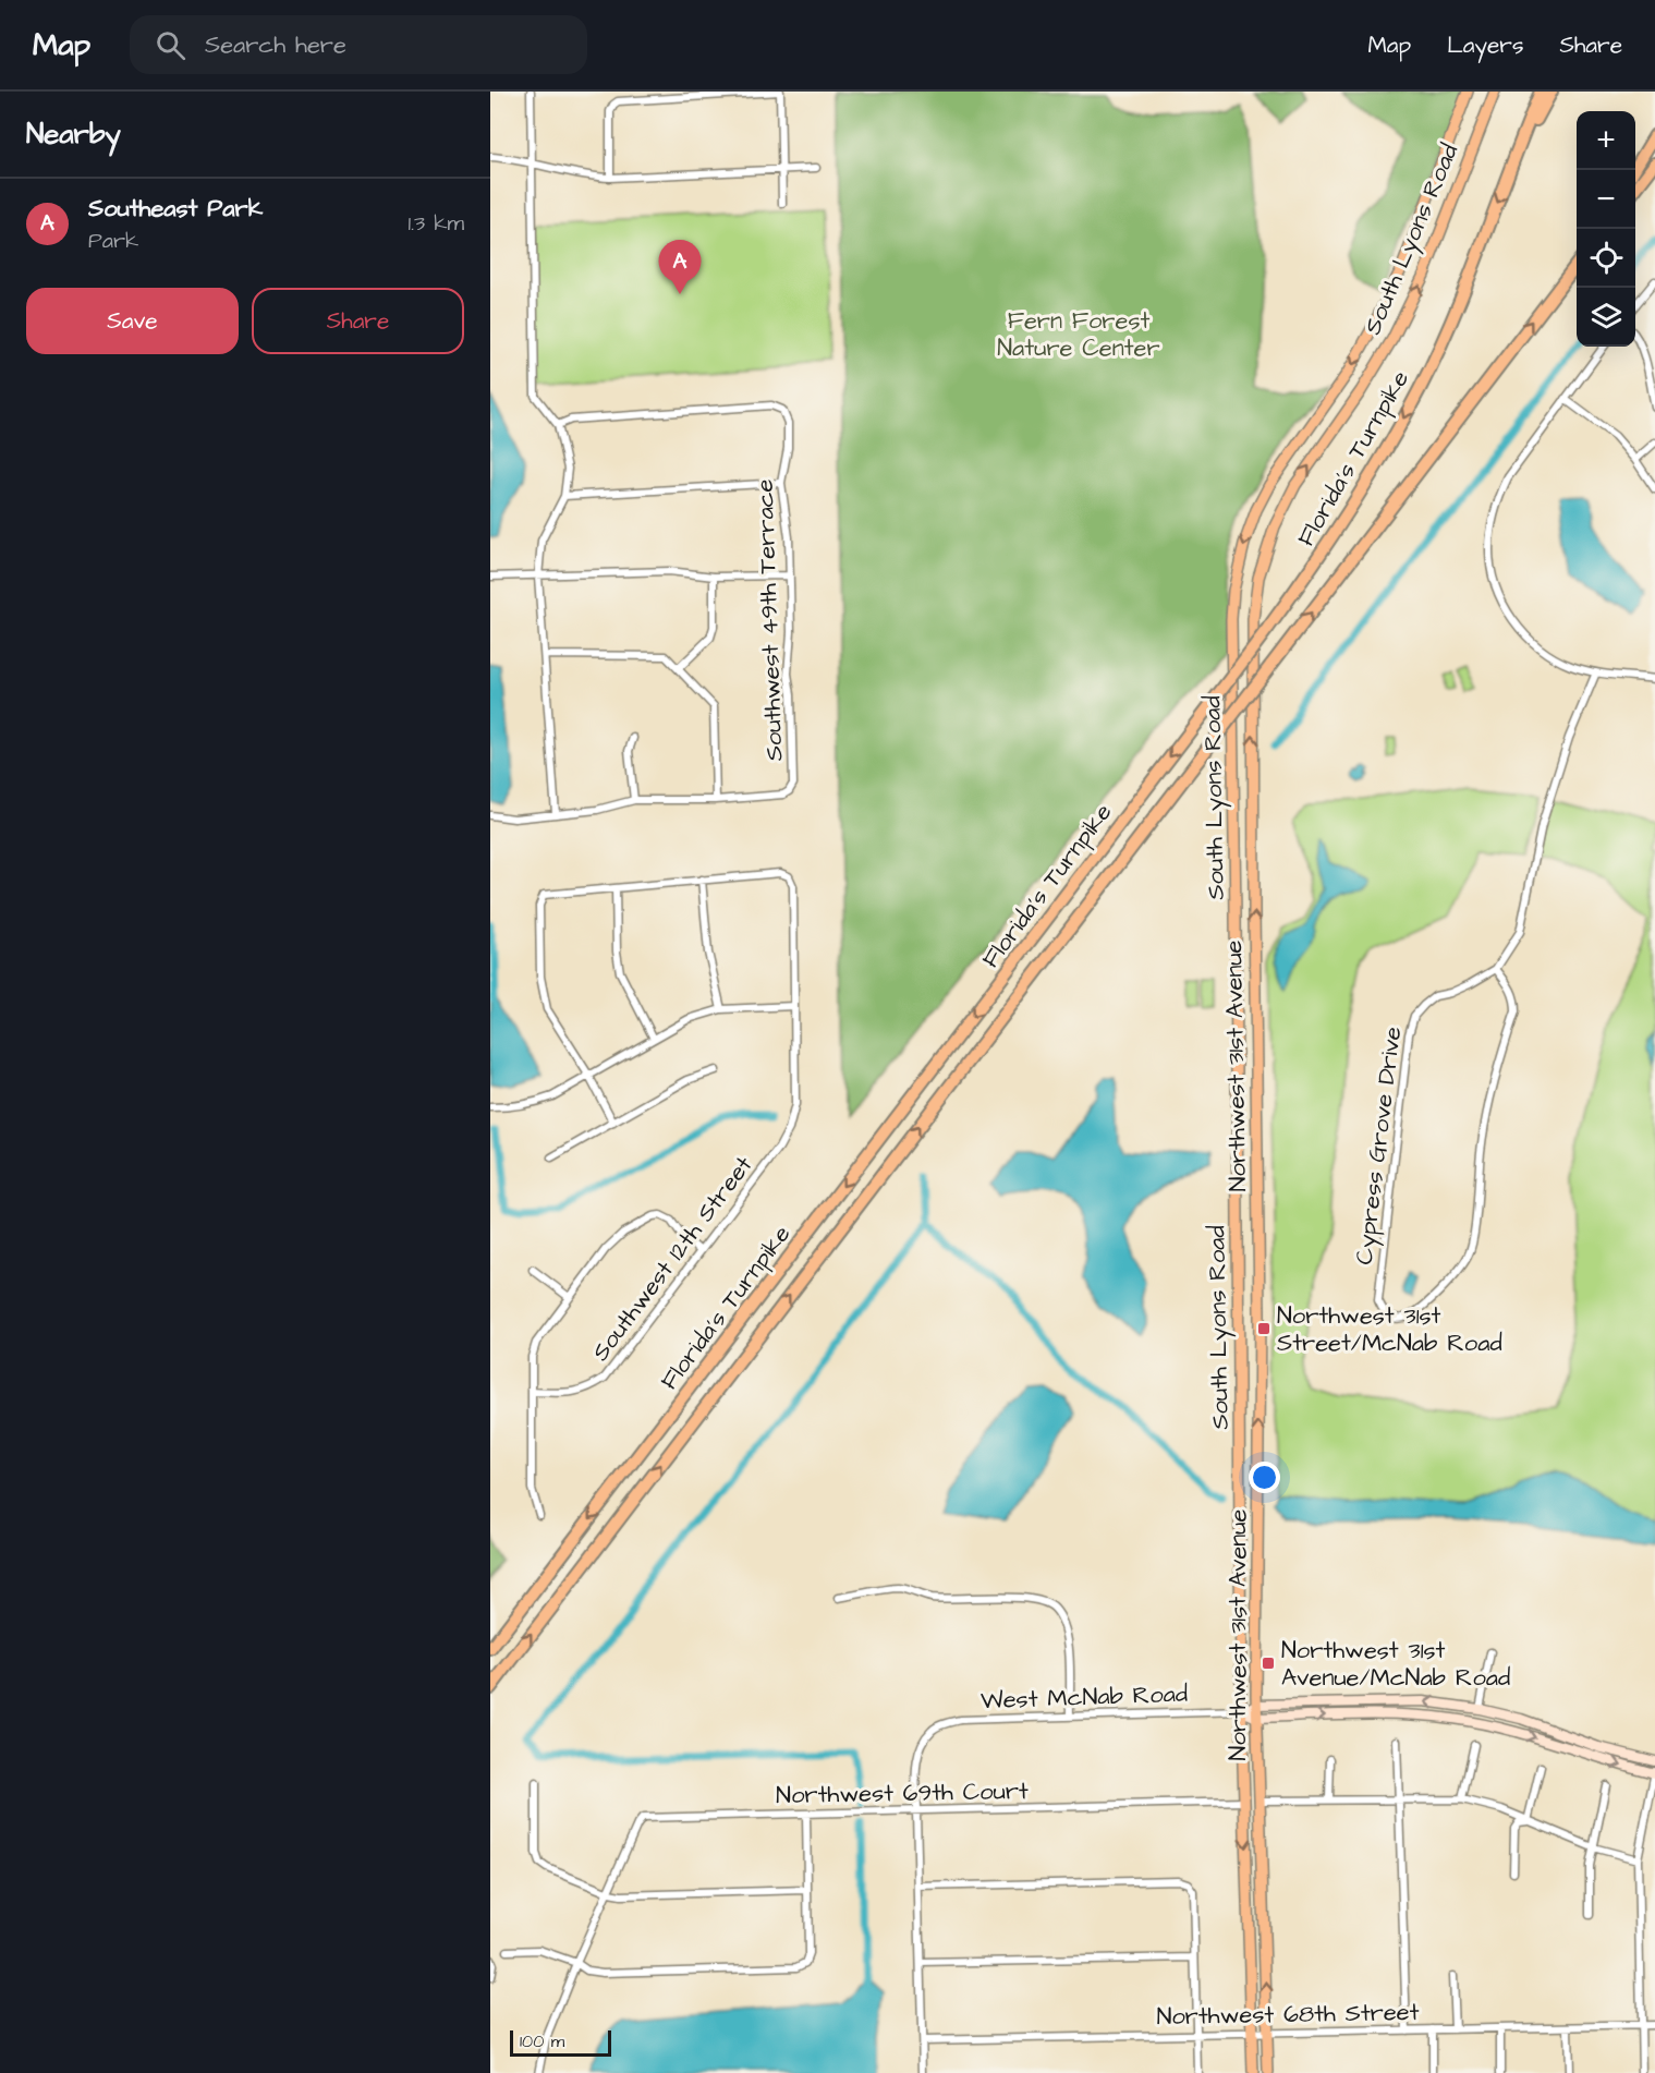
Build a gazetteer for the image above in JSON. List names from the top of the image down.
{
  "streets": {
    "highway": ["Florida's Turnpike"],
    "main road": ["South Lyons Road", "Northwest 31st Avenue", "West McNab Road"],
    "street": [
      "Southwest 49th Terrace",
      "Cypress Grove Drive",
      "Southwest 12th Street",
      "Northwest 69th Court",
      "Northwest 68th Street"
    ]
  },
  "crossings": [
    ["South Lyons Road", "Northwest 31st Avenue"],
    ["Northwest 31st Avenue", "West McNab Road"],
    ["Northwest 31st Avenue", "Northwest 69th Court"],
    ["Northwest 31st Avenue", "Northwest 68th Street"],
    ["West McNab Road", "Northwest 69th Court"]
  ],
  "parks": ["Fern Forest Nature Center"],
  "places": {
    "transit": ["Northwest 31st Street/McNab Road", "Northwest 31st Avenue/McNab Road"]
  },
  "scale_bar": "100 m",
  "page": {
    "header": "Map",
    "search": "Search here",
    "nav": ["Map", "Layers", "Share"],
    "heading": "Nearby",
    "map_buttons": ["+", "−"],
    "list": [
      {
        "mark": "A",
        "name": "Southeast Park",
        "note": "Park",
        "value": "1.3 km"
      }
    ],
    "pins": "A",
    "buttons": ["Save", "Share"],
    "scale": "100 m"
  }
}
